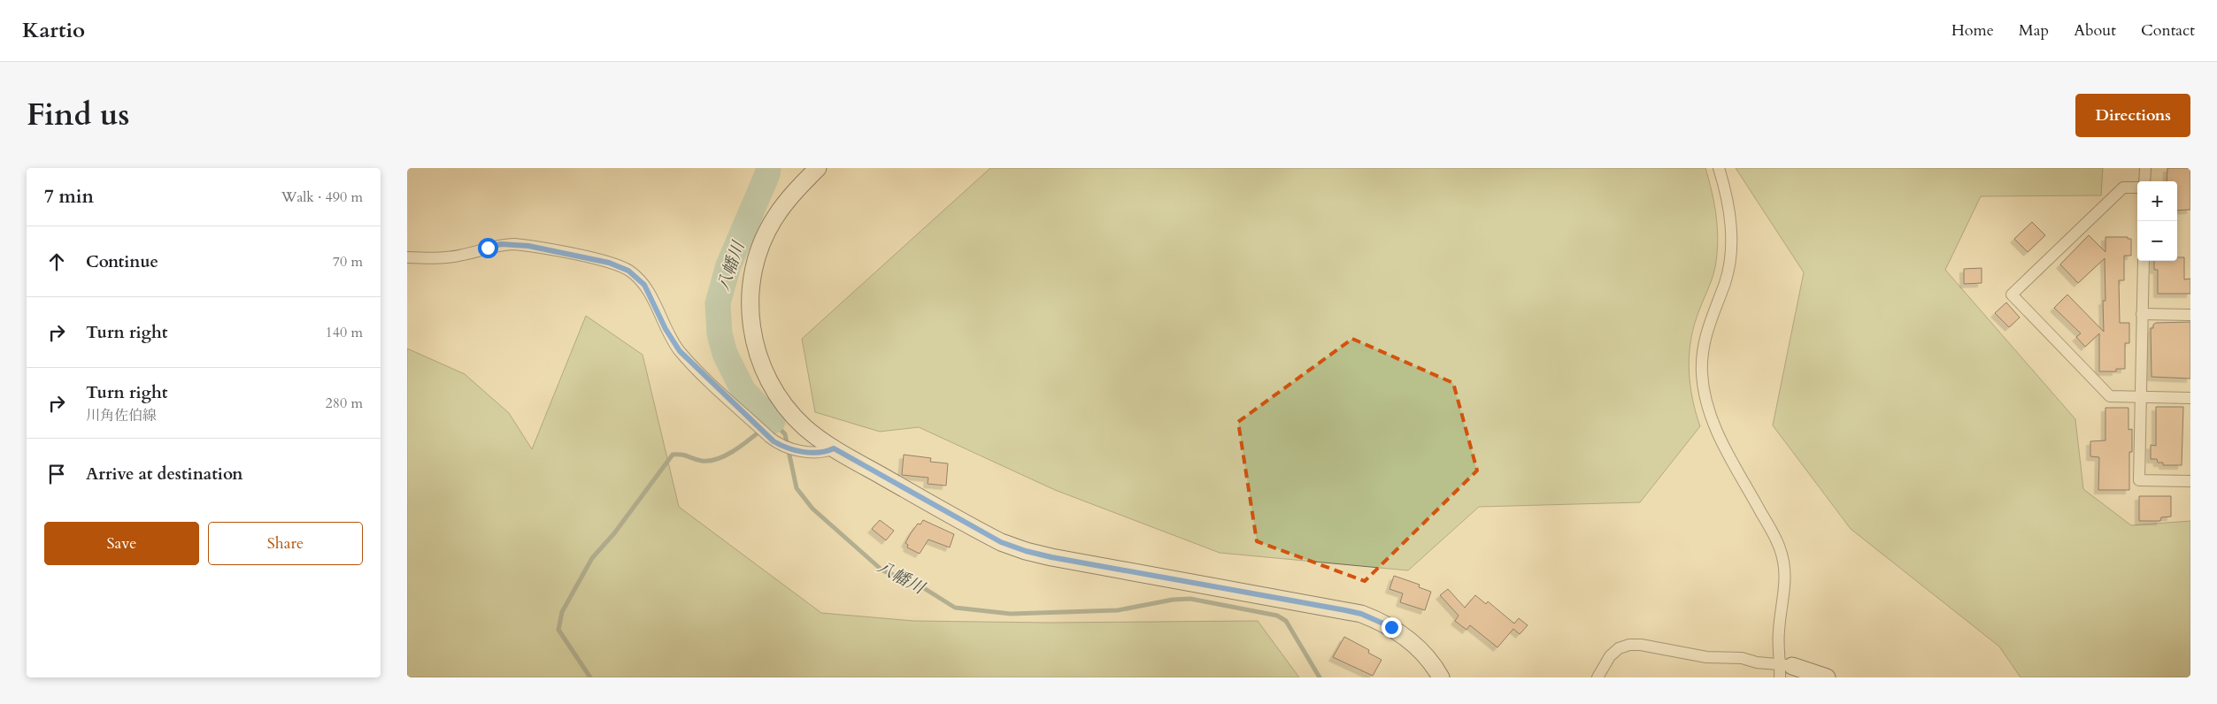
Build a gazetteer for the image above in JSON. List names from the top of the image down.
{
  "water": ["八幡川"],
  "page": {
    "header": "Kartio",
    "nav": [
      "Home",
      "Map",
      "About",
      "Contact"
    ],
    "title": "Find us",
    "buttons": [
      "Directions",
      ["Save", "Share"]
    ],
    "heading": ["7 min", "Walk · 490 m"],
    "map_buttons": ["+", "−"],
    "list": [
      ["Continue", "70 m"],
      ["Turn right", "140 m"],
      ["Turn right", "川角佐伯線", "280 m"],
      "Arrive at destination"
    ]
  }
}
